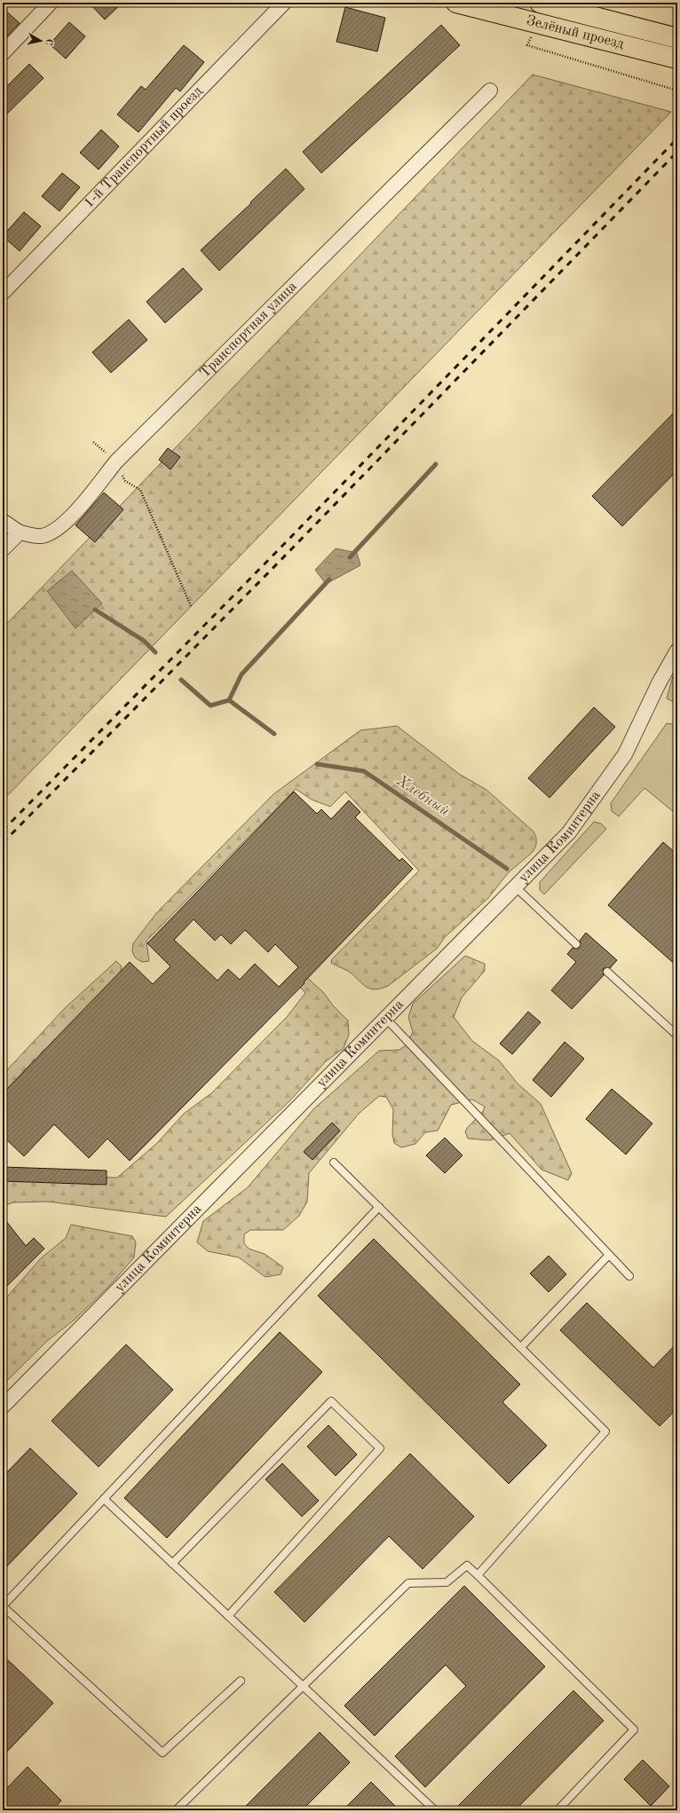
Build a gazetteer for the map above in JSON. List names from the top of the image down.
{
  "streets": {
    "main road": ["Зелёный проезд"],
    "street": ["1-й Транспортный проезд", "Транспортная улица", "улица Коминтерна"]
  },
  "water": ["Хлебный"],
  "north": "right"
}
